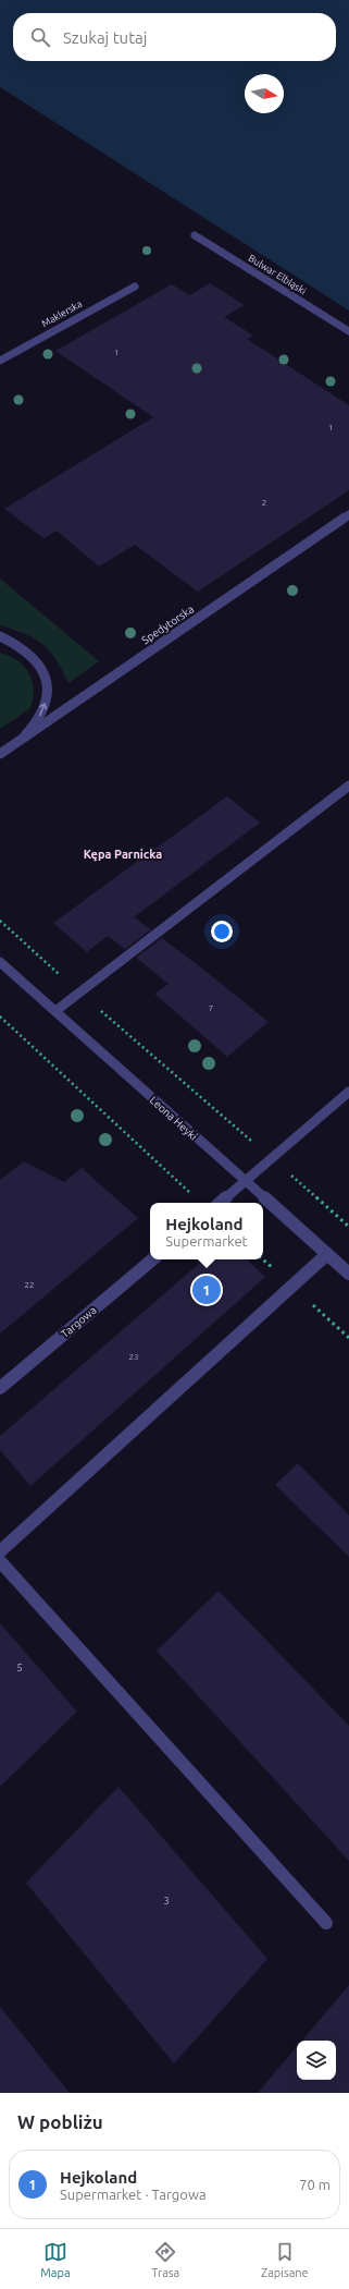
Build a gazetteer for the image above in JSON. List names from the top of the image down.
{
  "streets": {
    "street": [
      "Bulwar Elbląski",
      "Maklerska",
      "Spedytorska",
      "Leona Heyki",
      "Targowa"
    ]
  },
  "districts": ["Kępa Parnicka"],
  "house_numbers": [
    "1",
    "1",
    "2",
    "7",
    "22",
    "23",
    "5",
    "3"
  ],
  "north": "right",
  "page": {
    "search": "Szukaj tutaj",
    "popup": ["Hejkoland", "Supermarket"],
    "pins": "1",
    "heading": "W pobliżu",
    "list": [
      {
        "mark": "1",
        "name": "Hejkoland",
        "note": "Supermarket · Targowa",
        "value": "70 m"
      }
    ],
    "nav": ["Mapa", "Trasa", "Zapisane"]
  }
}
